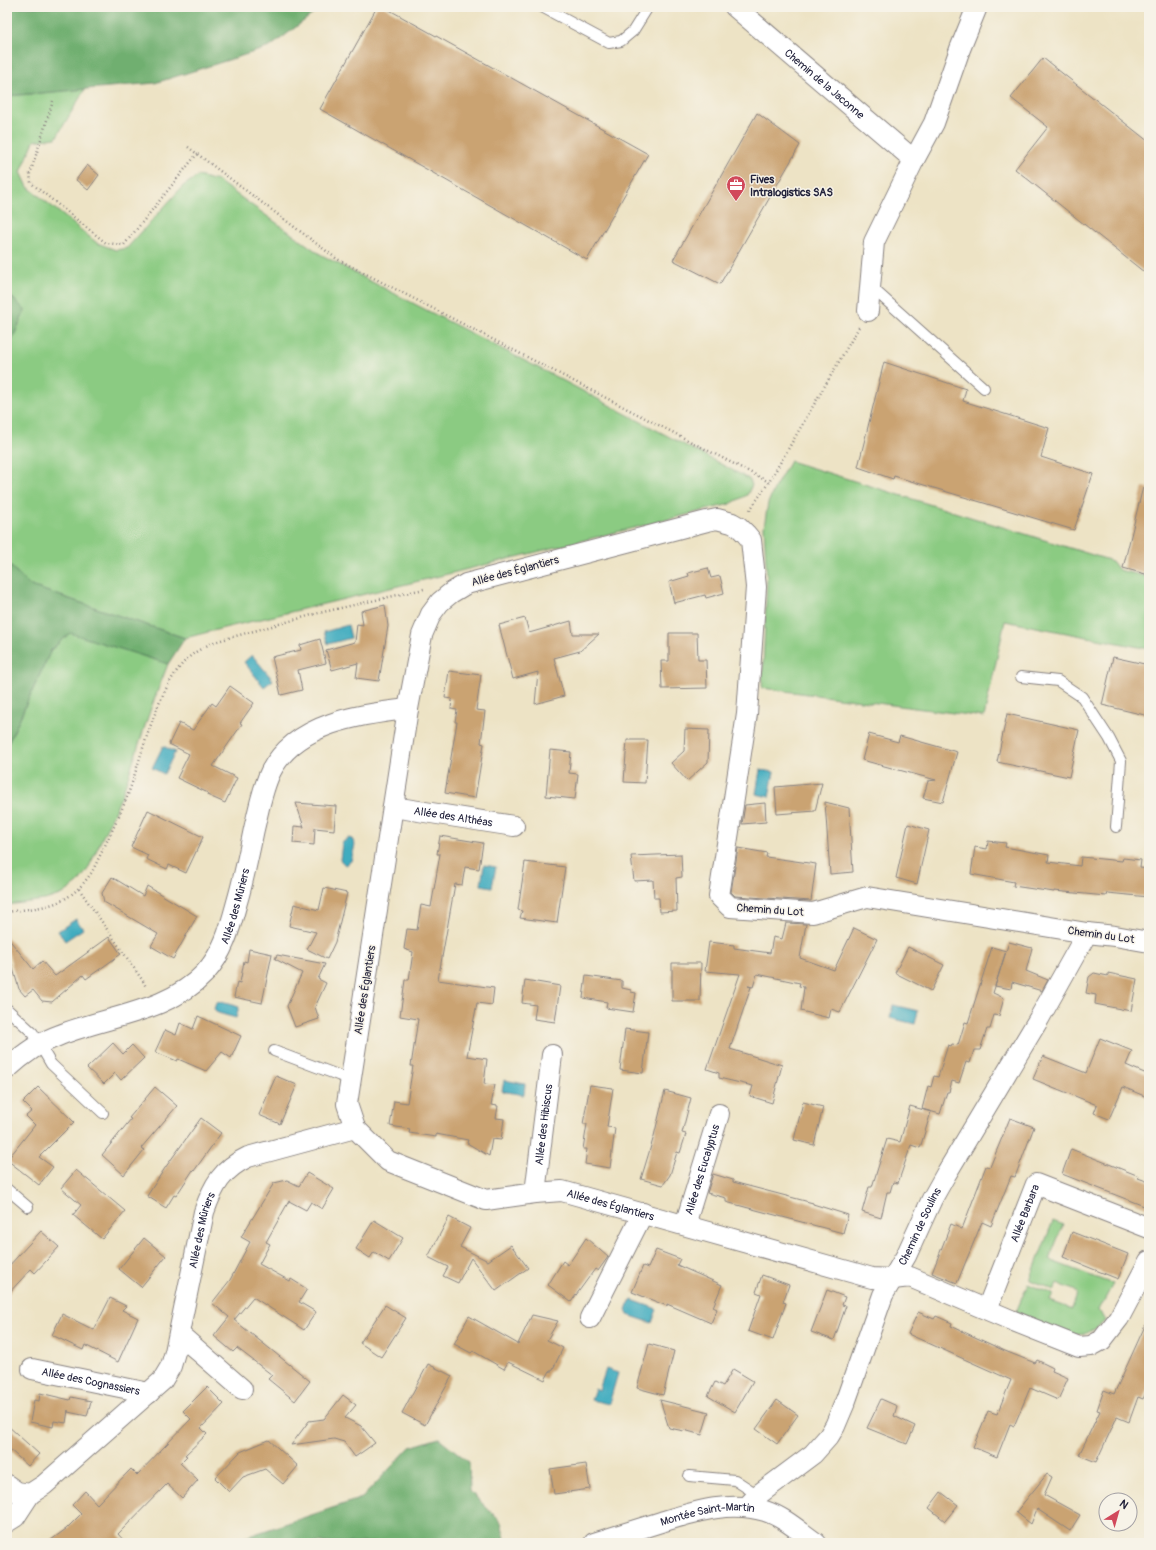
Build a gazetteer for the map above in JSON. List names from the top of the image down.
{
  "streets": {
    "street": [
      "Chemin de la Jaconne",
      "Allée des Églantiers",
      "Allée des Althéas",
      "Allée des Mûriers",
      "Chemin du Lot",
      "Allée des Hibiscus",
      "Allée des Eucalyptus",
      "Allée Barbara",
      "Chemin de Soulins",
      "Allée des Cognassiers",
      "Montée Saint-Martin"
    ]
  },
  "crossings": [
    ["Allée des Églantiers", "Allée des Althéas"],
    ["Allée des Églantiers", "Allée des Mûriers"],
    ["Allée des Églantiers", "Chemin du Lot"],
    ["Allée des Églantiers", "Allée des Hibiscus"],
    ["Allée des Églantiers", "Allée des Eucalyptus"],
    ["Allée des Églantiers", "Chemin de Soulins"],
    ["Allée des Mûriers", "Allée des Cognassiers"],
    ["Chemin du Lot", "Chemin de Soulins"],
    ["Chemin de Soulins", "Montée Saint-Martin"]
  ],
  "places": {
    "office": ["Fives Intralogistics SAS"]
  },
  "north": "top right"
}
